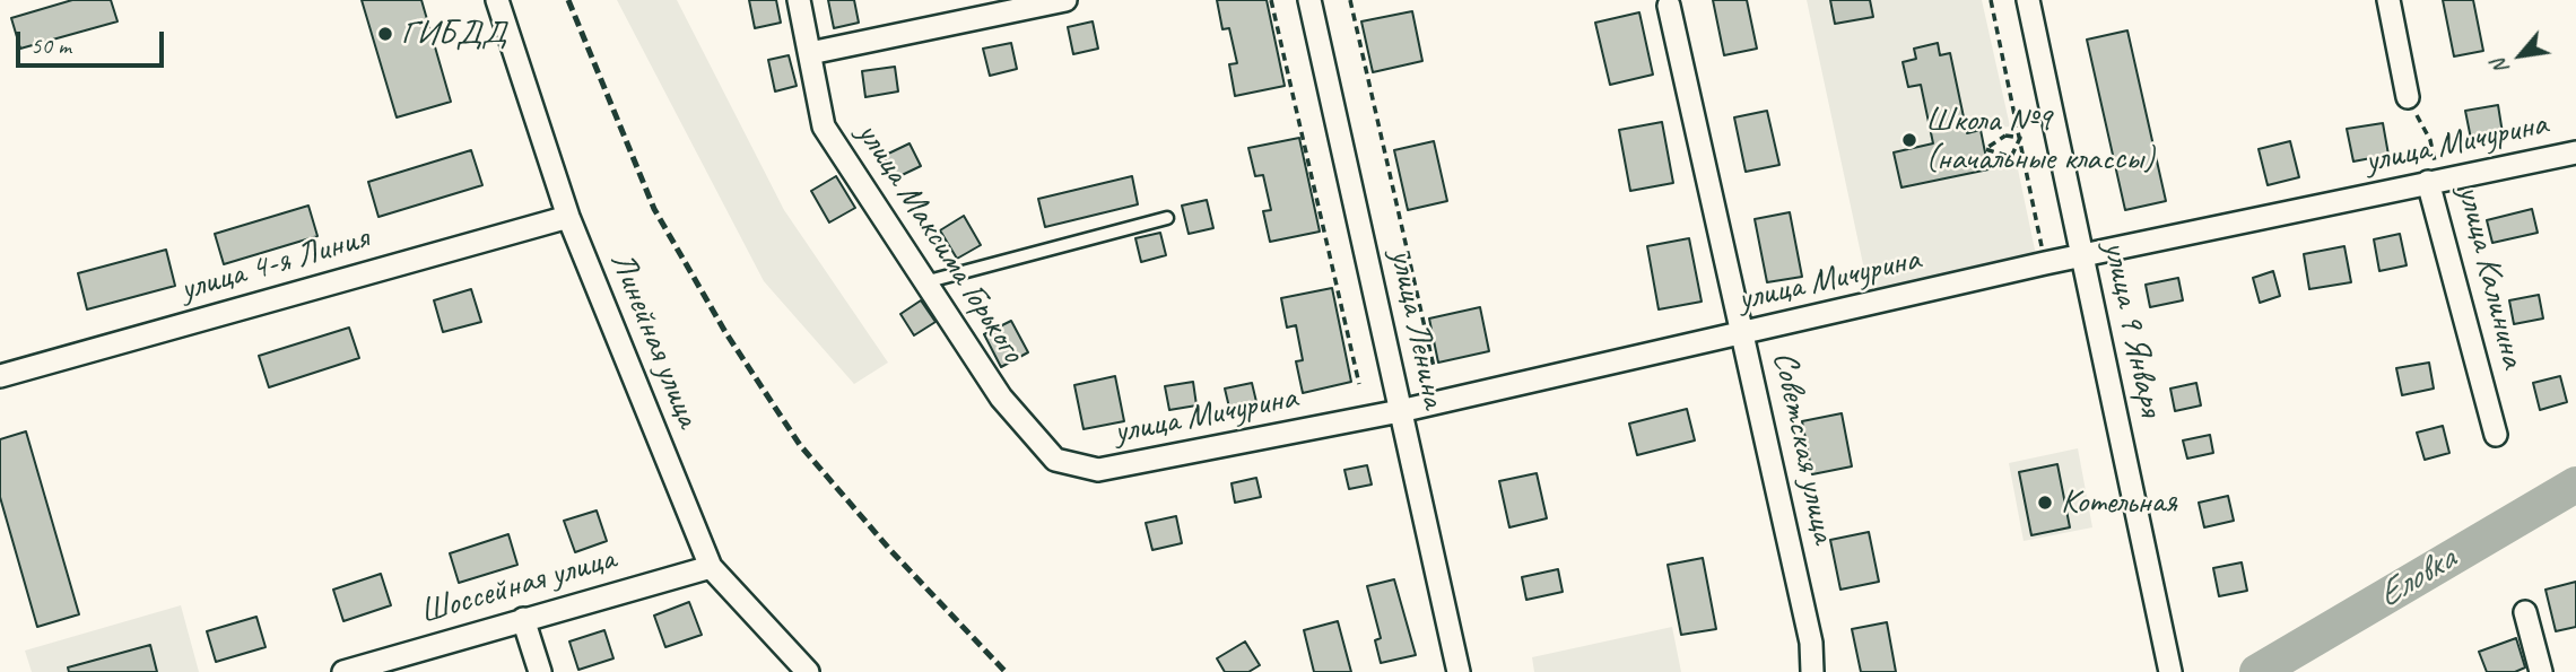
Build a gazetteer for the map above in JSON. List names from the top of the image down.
{
  "streets": {
    "street": [
      "улица Мичурина",
      "улица Максима Горького",
      "улица 4-я Линия",
      "улица Калинина",
      "улица Ленина",
      "улица 9 Января",
      "Линейная улица",
      "Советская улица",
      "Шоссейная улица"
    ]
  },
  "crossings": [
    ["улица Мичурина", "улица Максима Горького"],
    ["улица Мичурина", "улица Калинина"],
    ["улица Мичурина", "улица Ленина"],
    ["улица Мичурина", "улица 9 Января"],
    ["улица Мичурина", "Советская улица"],
    ["улица 4-я Линия", "Линейная улица"],
    ["Линейная улица", "Шоссейная улица"]
  ],
  "water": ["Еловка"],
  "places": ["ГИБДД", "Школа №9 (начальные классы)", "Котельная"],
  "scale_bar": "50 m",
  "north": "bottom left"
}
